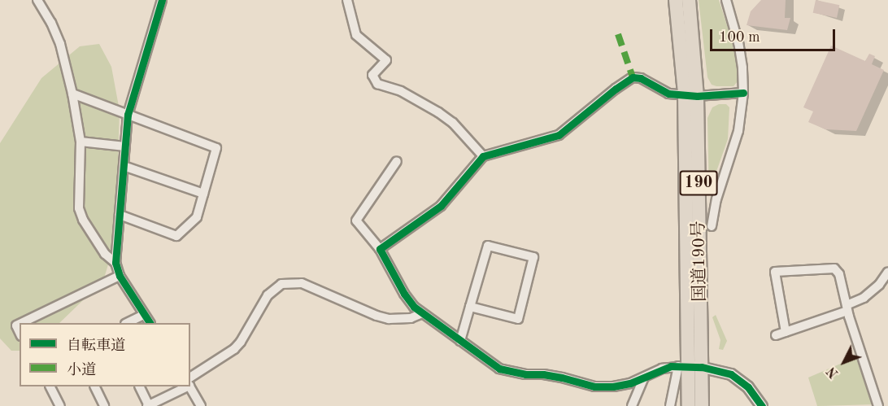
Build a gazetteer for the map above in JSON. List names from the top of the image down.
{
  "streets": {
    "highway": ["190", "国道190号"]
  },
  "legend": ["自転車道", "小道"],
  "scale_bar": "100 m",
  "north": "bottom left"
}
